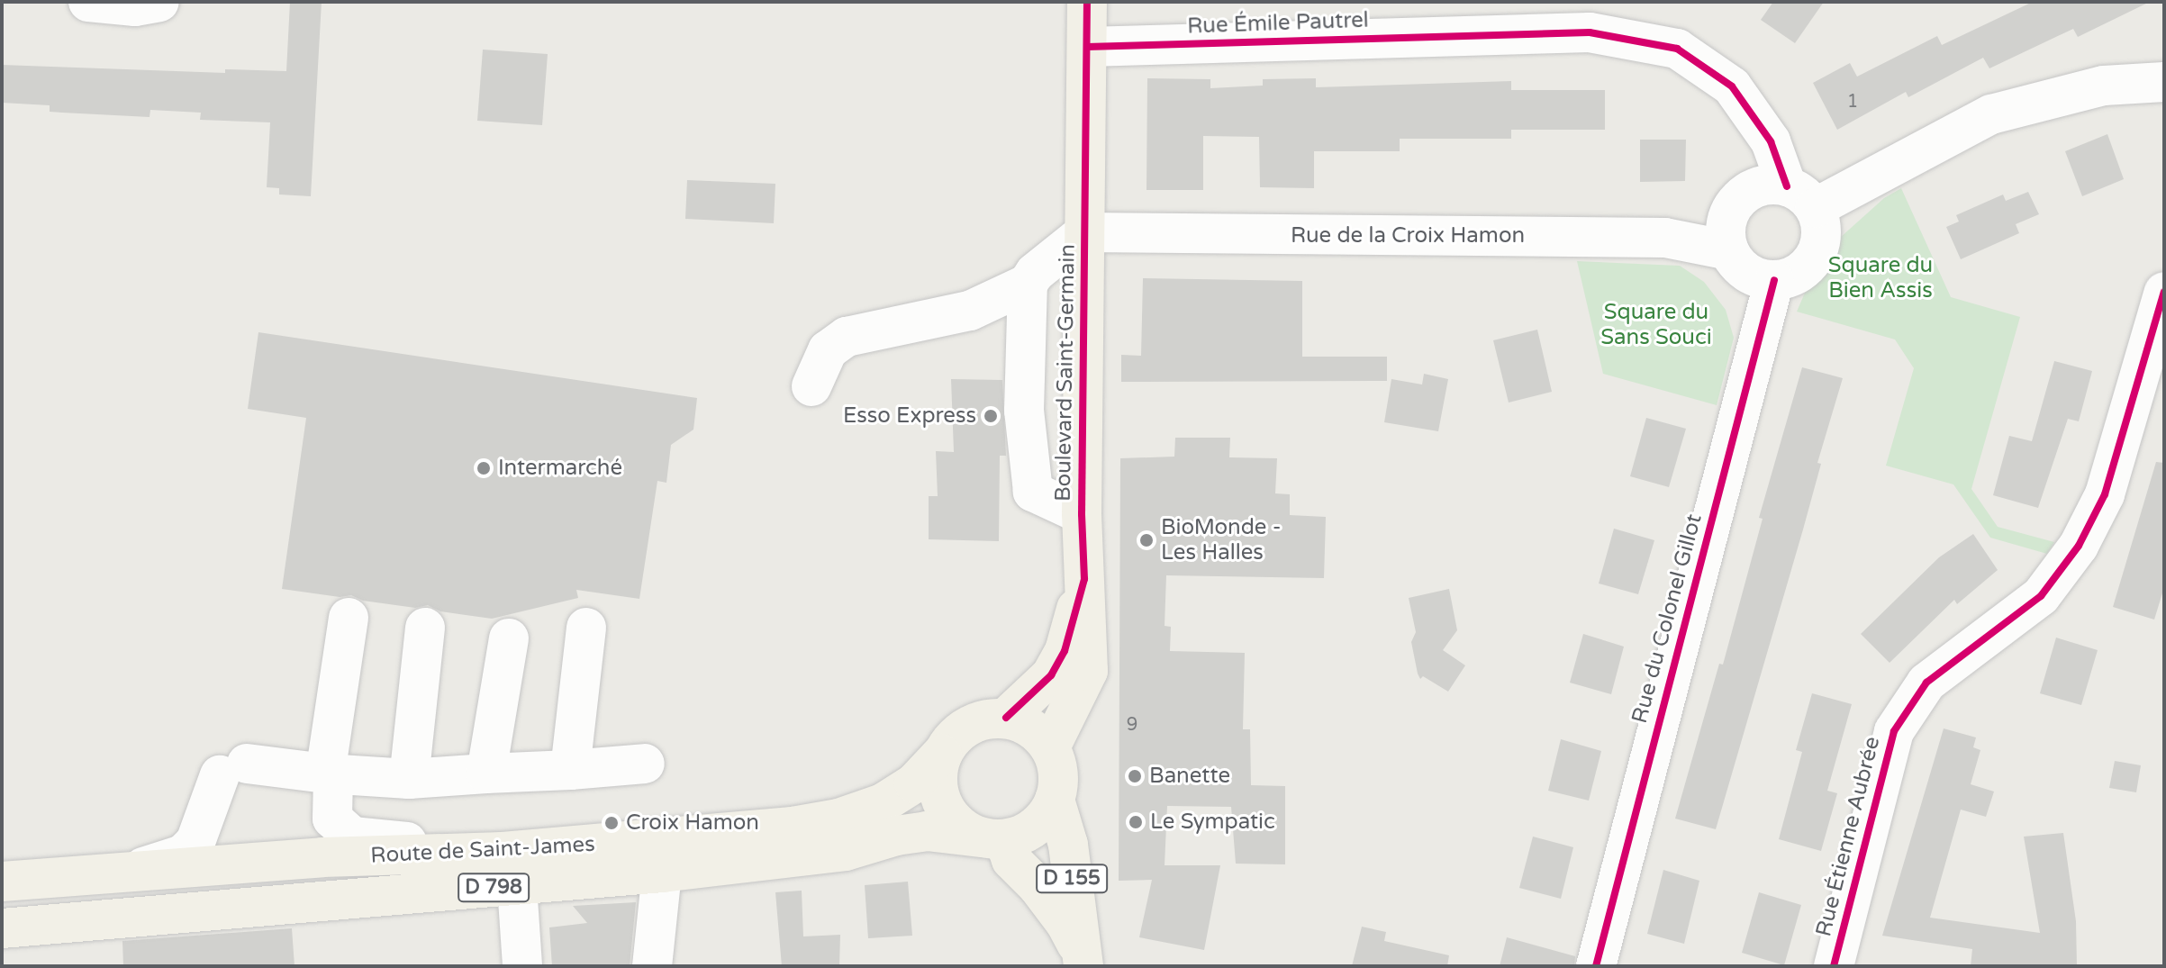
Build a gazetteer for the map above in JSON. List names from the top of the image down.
{
  "streets": {
    "main road": [
      "Boulevard Saint-Germain",
      "Route de Saint-James",
      "D 155",
      "D 798"
    ],
    "street": [
      "Rue Émile Pautrel",
      "Rue de la Croix Hamon",
      "Rue du Colonel Gillot",
      "Rue Étienne Aubrée"
    ]
  },
  "crossings": [
    ["Rue Émile Pautrel", "Rue de la Croix Hamon"],
    ["Rue Émile Pautrel", "Boulevard Saint-Germain"],
    ["Rue Émile Pautrel", "Rue du Colonel Gillot"],
    ["Rue de la Croix Hamon", "Boulevard Saint-Germain"],
    ["Rue de la Croix Hamon", "Rue du Colonel Gillot"],
    ["Boulevard Saint-Germain", "Route de Saint-James"],
    ["Boulevard Saint-Germain", "D 155"],
    ["Route de Saint-James", "D 155"]
  ],
  "parks": ["Square du Bien Assis", "Square du Sans Souci"],
  "places": [
    "Esso Express",
    "Intermarché",
    "BioMonde - Les Halles",
    "Banette",
    "Le Sympatic",
    "Croix Hamon"
  ],
  "house_numbers": ["1", "9"]
}
